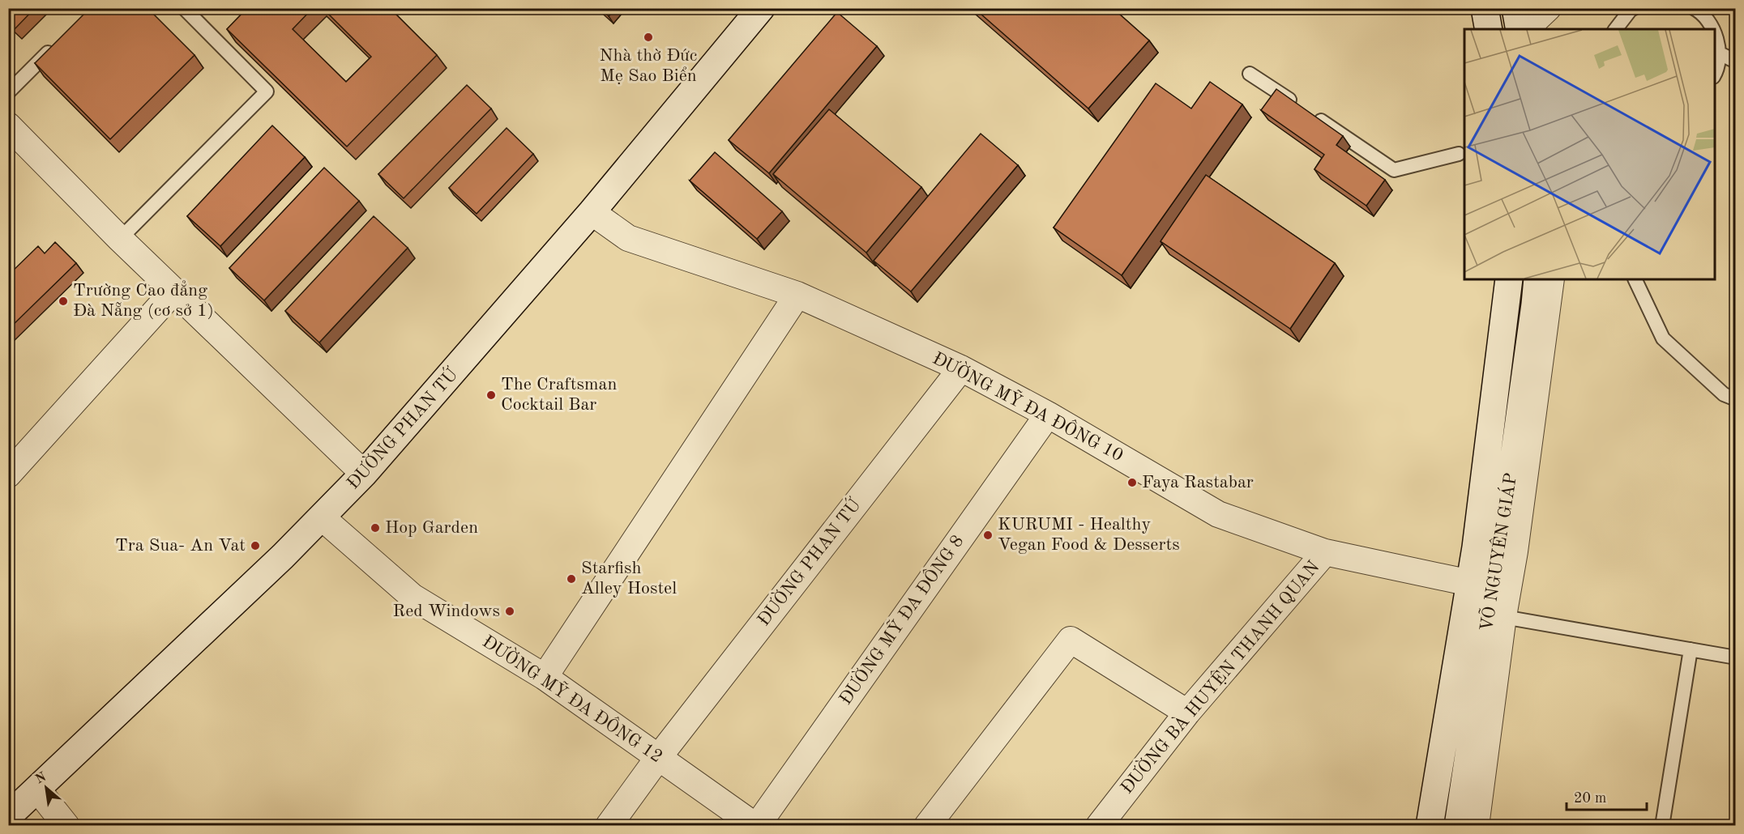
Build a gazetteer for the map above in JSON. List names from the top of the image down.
{
  "streets": {
    "main road": ["ĐƯỜNG PHAN TỨ", "VÕ NGUYÊN GIÁP"],
    "street": [
      "ĐƯỜNG MỸ ĐA ĐÔNG 10",
      "ĐƯỜNG MỸ ĐA ĐÔNG 8",
      "ĐƯỜNG BÀ HUYỆN THANH QUAN",
      "ĐƯỜNG MỸ ĐA ĐÔNG 12"
    ]
  },
  "crossings": [
    ["ĐƯỜNG MỸ ĐA ĐÔNG 10", "ĐƯỜNG PHAN TỨ"],
    ["ĐƯỜNG MỸ ĐA ĐÔNG 10", "VÕ NGUYÊN GIÁP"],
    ["ĐƯỜNG MỸ ĐA ĐÔNG 10", "ĐƯỜNG MỸ ĐA ĐÔNG 8"],
    ["ĐƯỜNG MỸ ĐA ĐÔNG 10", "ĐƯỜNG BÀ HUYỆN THANH QUAN"],
    ["ĐƯỜNG PHAN TỨ", "ĐƯỜNG MỸ ĐA ĐÔNG 12"],
    ["ĐƯỜNG MỸ ĐA ĐÔNG 8", "ĐƯỜNG MỸ ĐA ĐÔNG 12"]
  ],
  "places": [
    "Nhà thờ Đức Mẹ Sao Biển",
    "Trường Cao đẳng Đà Nẵng (cơ sở 1)",
    "The Craftsman Cocktail Bar",
    "Faya Rastabar",
    "Hop Garden",
    "KURUMI - Healthy Vegan Food & Desserts",
    "Tra Sua- An Vat",
    "Starfish Alley Hostel",
    "Red Windows"
  ],
  "scale_bar": "20 m",
  "north": "top left"
}
